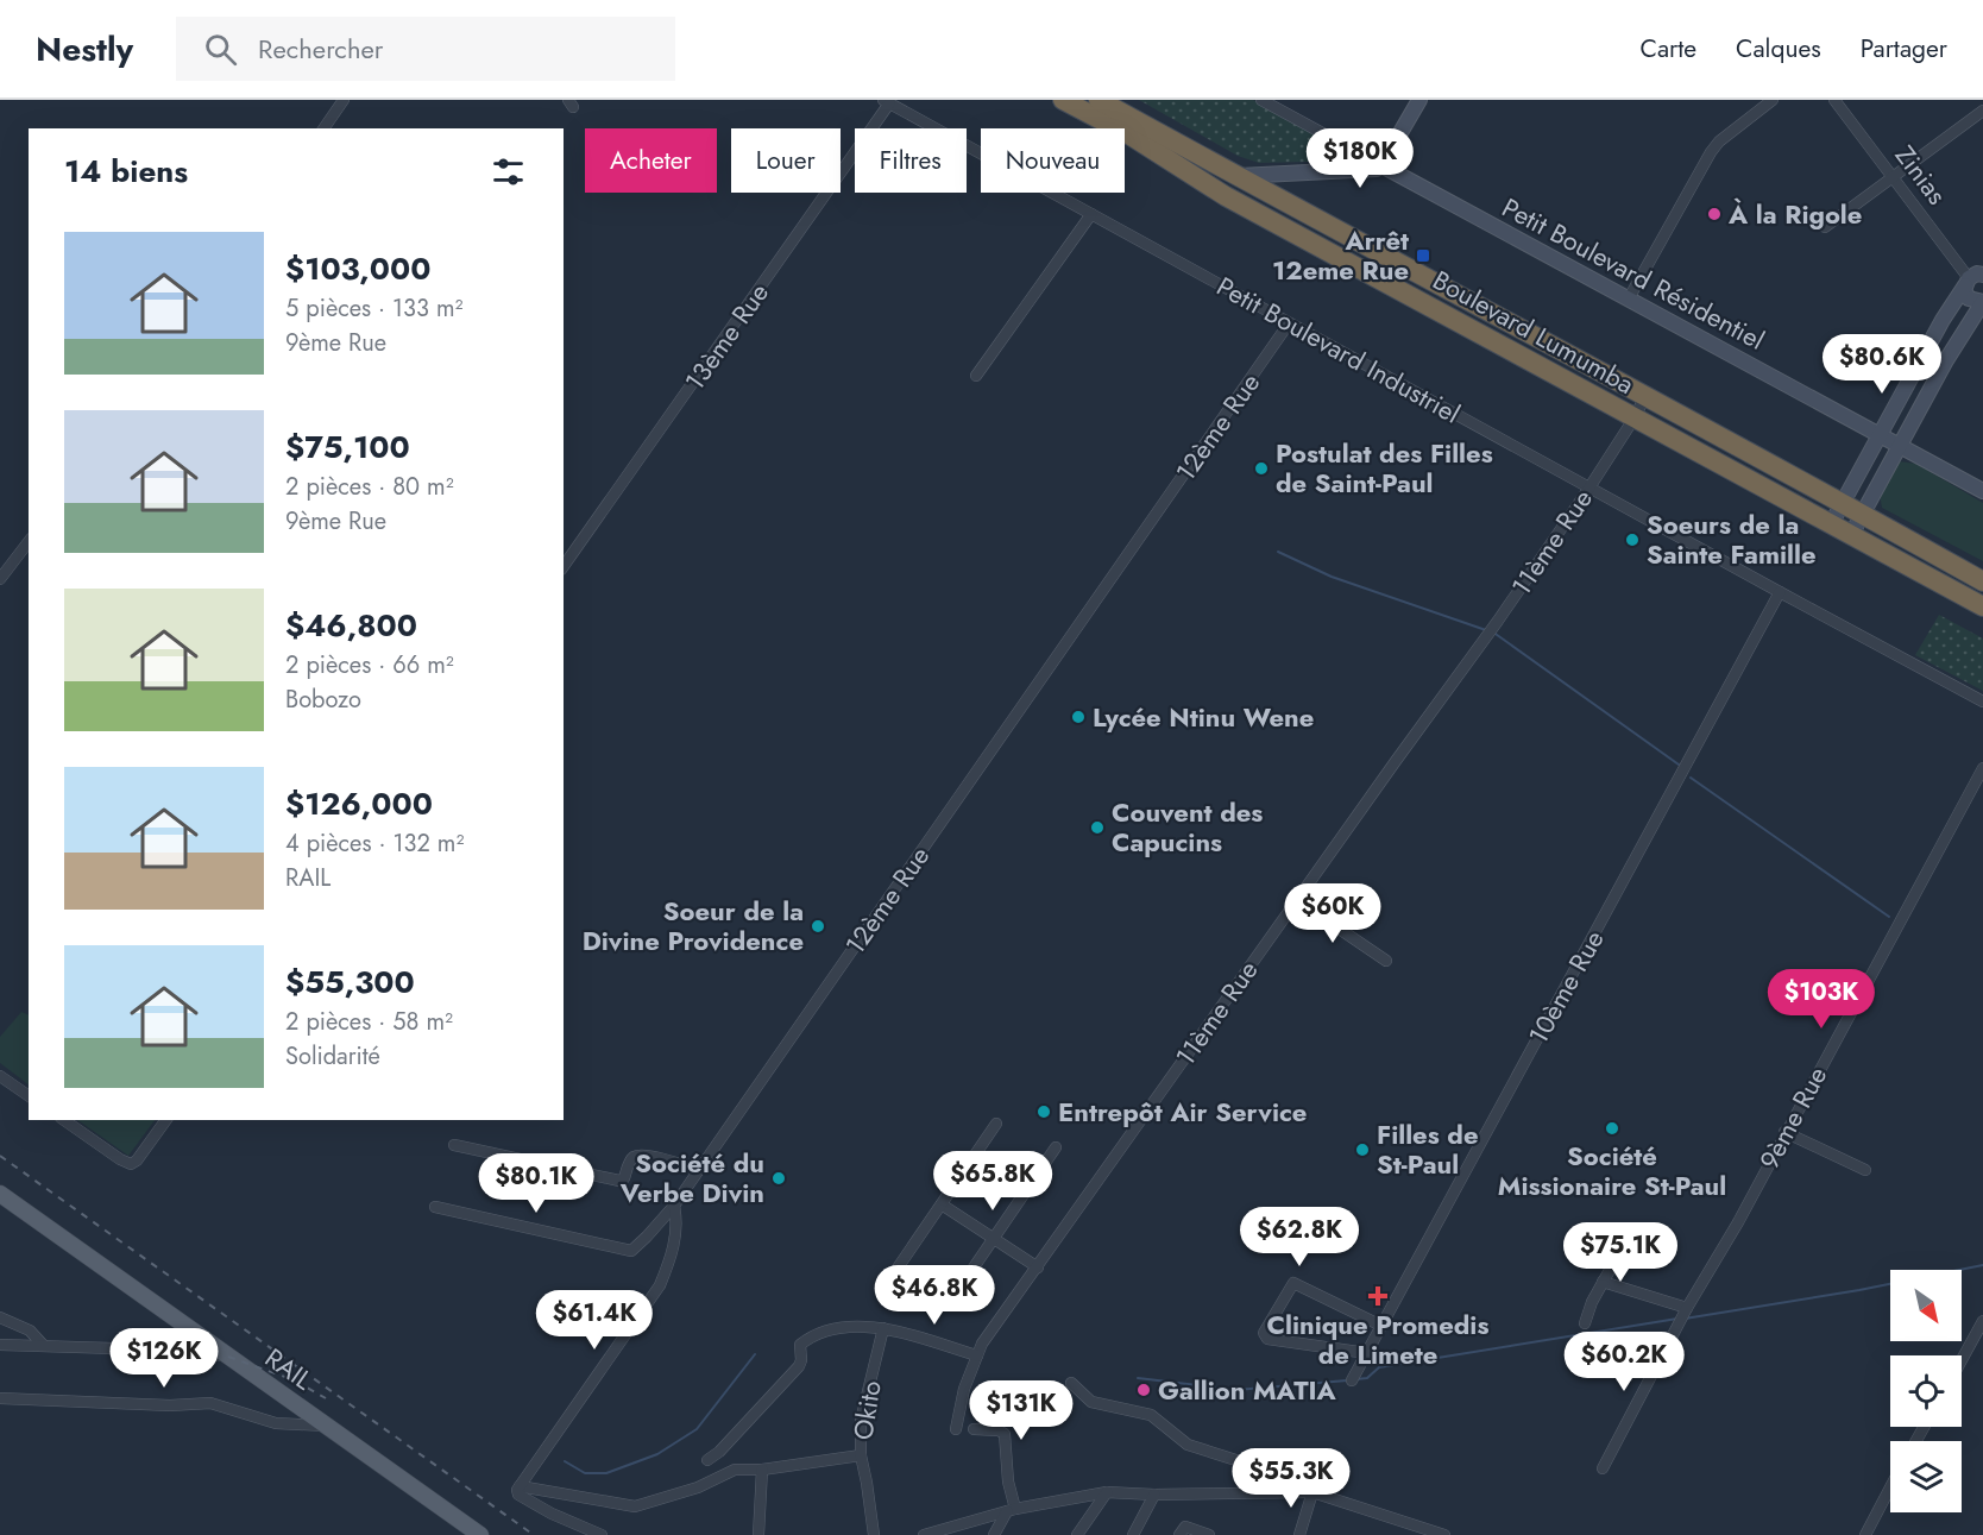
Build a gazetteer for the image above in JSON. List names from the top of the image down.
{
  "streets": {
    "highway": ["Boulevard Lumumba"],
    "main road": ["RAIL"],
    "street": [
      "Zinias",
      "Petit Boulevard Résidentiel",
      "13ème Rue",
      "Petit Boulevard Industriel",
      "12ème Rue",
      "11ème Rue",
      "10ème Rue",
      "9ème Rue",
      "Okito"
    ]
  },
  "crossings": [
    ["Boulevard Lumumba", "11ème Rue"],
    ["13ème Rue", "Petit Boulevard Industriel"],
    ["Petit Boulevard Industriel", "12ème Rue"],
    ["Petit Boulevard Industriel", "11ème Rue"],
    ["Petit Boulevard Industriel", "10ème Rue"]
  ],
  "places": {
    "other": [
      "À la Rigole",
      "Postulat des Filles de Saint-Paul",
      "Soeurs de la Sainte Famille",
      "Lycée Ntinu Wene",
      "Couvent des Capucins",
      "Soeur de la Divine Providence",
      "Entrepôt Air Service",
      "Société Missionaire St-Paul",
      "Filles de St-Paul",
      "Société du Verbe Divin",
      "Gallion MATIA"
    ],
    "transit": ["Arrêt 12eme Rue"],
    "health": ["Clinique Promedis de Limete"]
  },
  "north": "bottom right",
  "page": {
    "header": "Nestly",
    "search": "Rechercher",
    "nav": ["Carte", "Calques", "Partager"],
    "price": [
      "$180K",
      "$80.6K",
      "$60K",
      "$103K",
      "$65.8K",
      "$80.1K",
      "$62.8K",
      "$75.1K",
      "$46.8K",
      "$61.4K",
      "$126K",
      "$60.2K",
      "$131K",
      "$55.3K"
    ],
    "chip": [
      "Acheter",
      "Louer",
      "Filtres",
      "Nouveau"
    ],
    "heading": "14 biens",
    "list": [
      {
        "name": "$103,000",
        "note": "5 pièces · 133 m² · 9ème Rue"
      },
      {
        "name": "$75,100",
        "note": "2 pièces · 80 m² · 9ème Rue"
      },
      {
        "name": "$46,800",
        "note": "2 pièces · 66 m² · Bobozo"
      },
      {
        "name": "$126,000",
        "note": "4 pièces · 132 m² · RAIL"
      },
      {
        "name": "$55,300",
        "note": "2 pièces · 58 m² · Solidarité"
      }
    ]
  }
}
